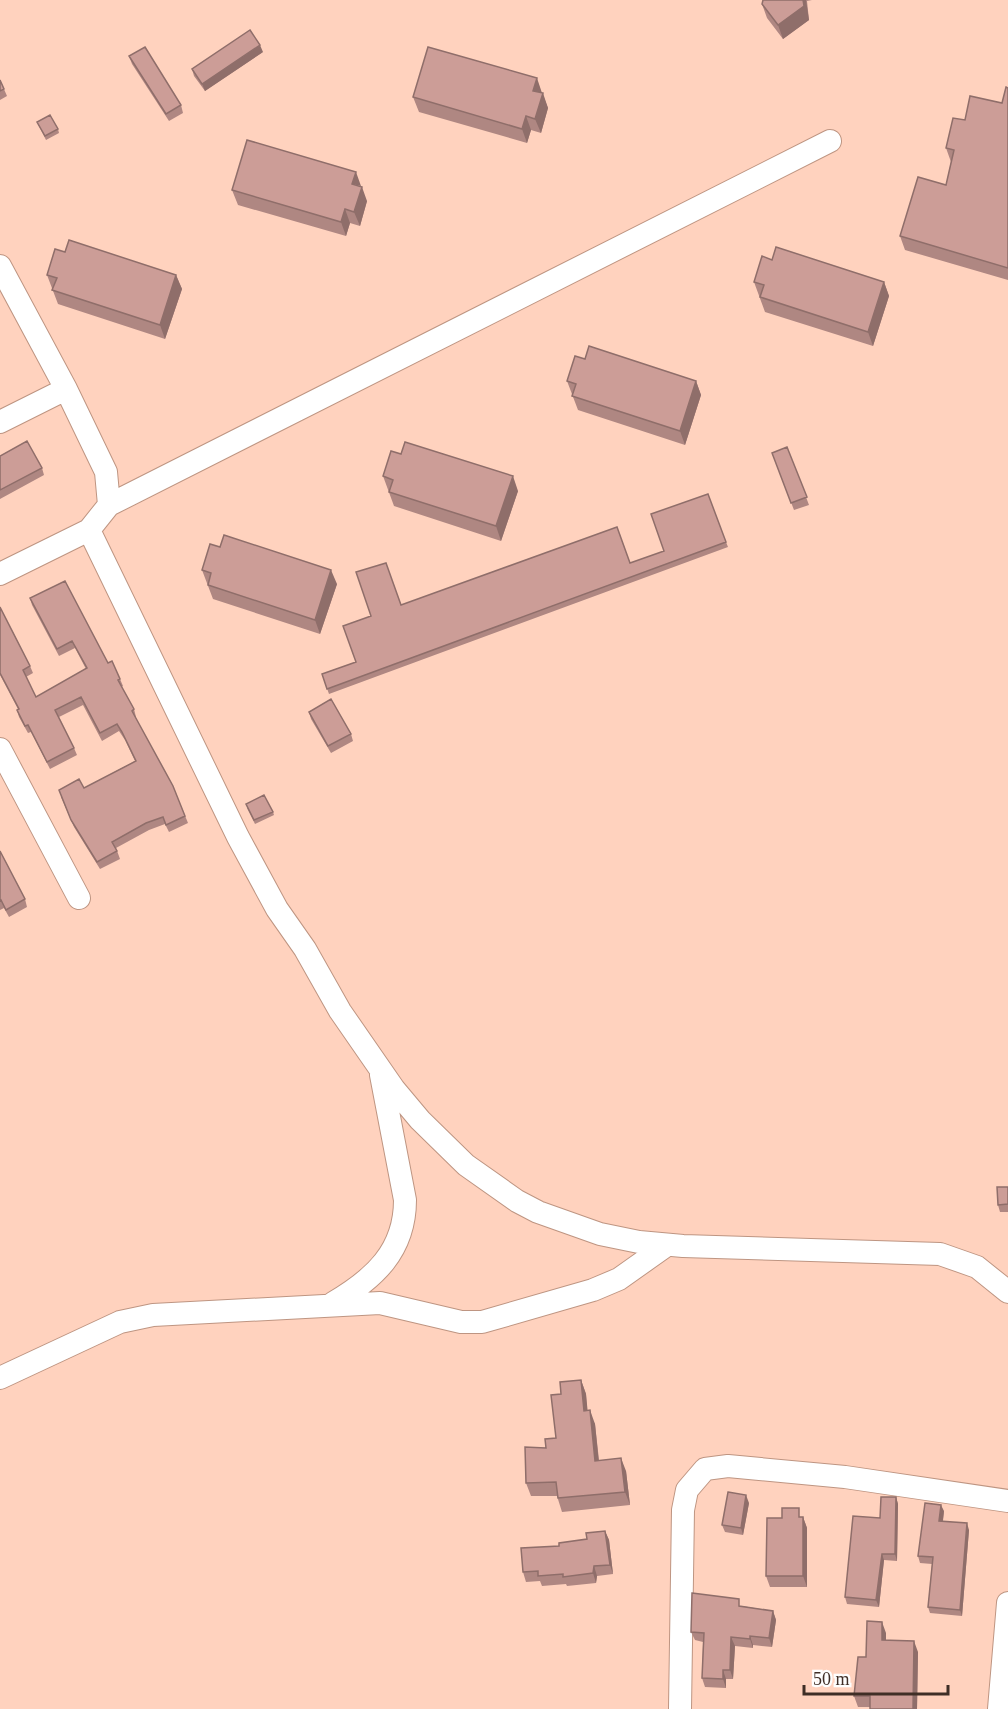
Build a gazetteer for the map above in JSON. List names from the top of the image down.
{
  "scale_bar": "50 m"
}
